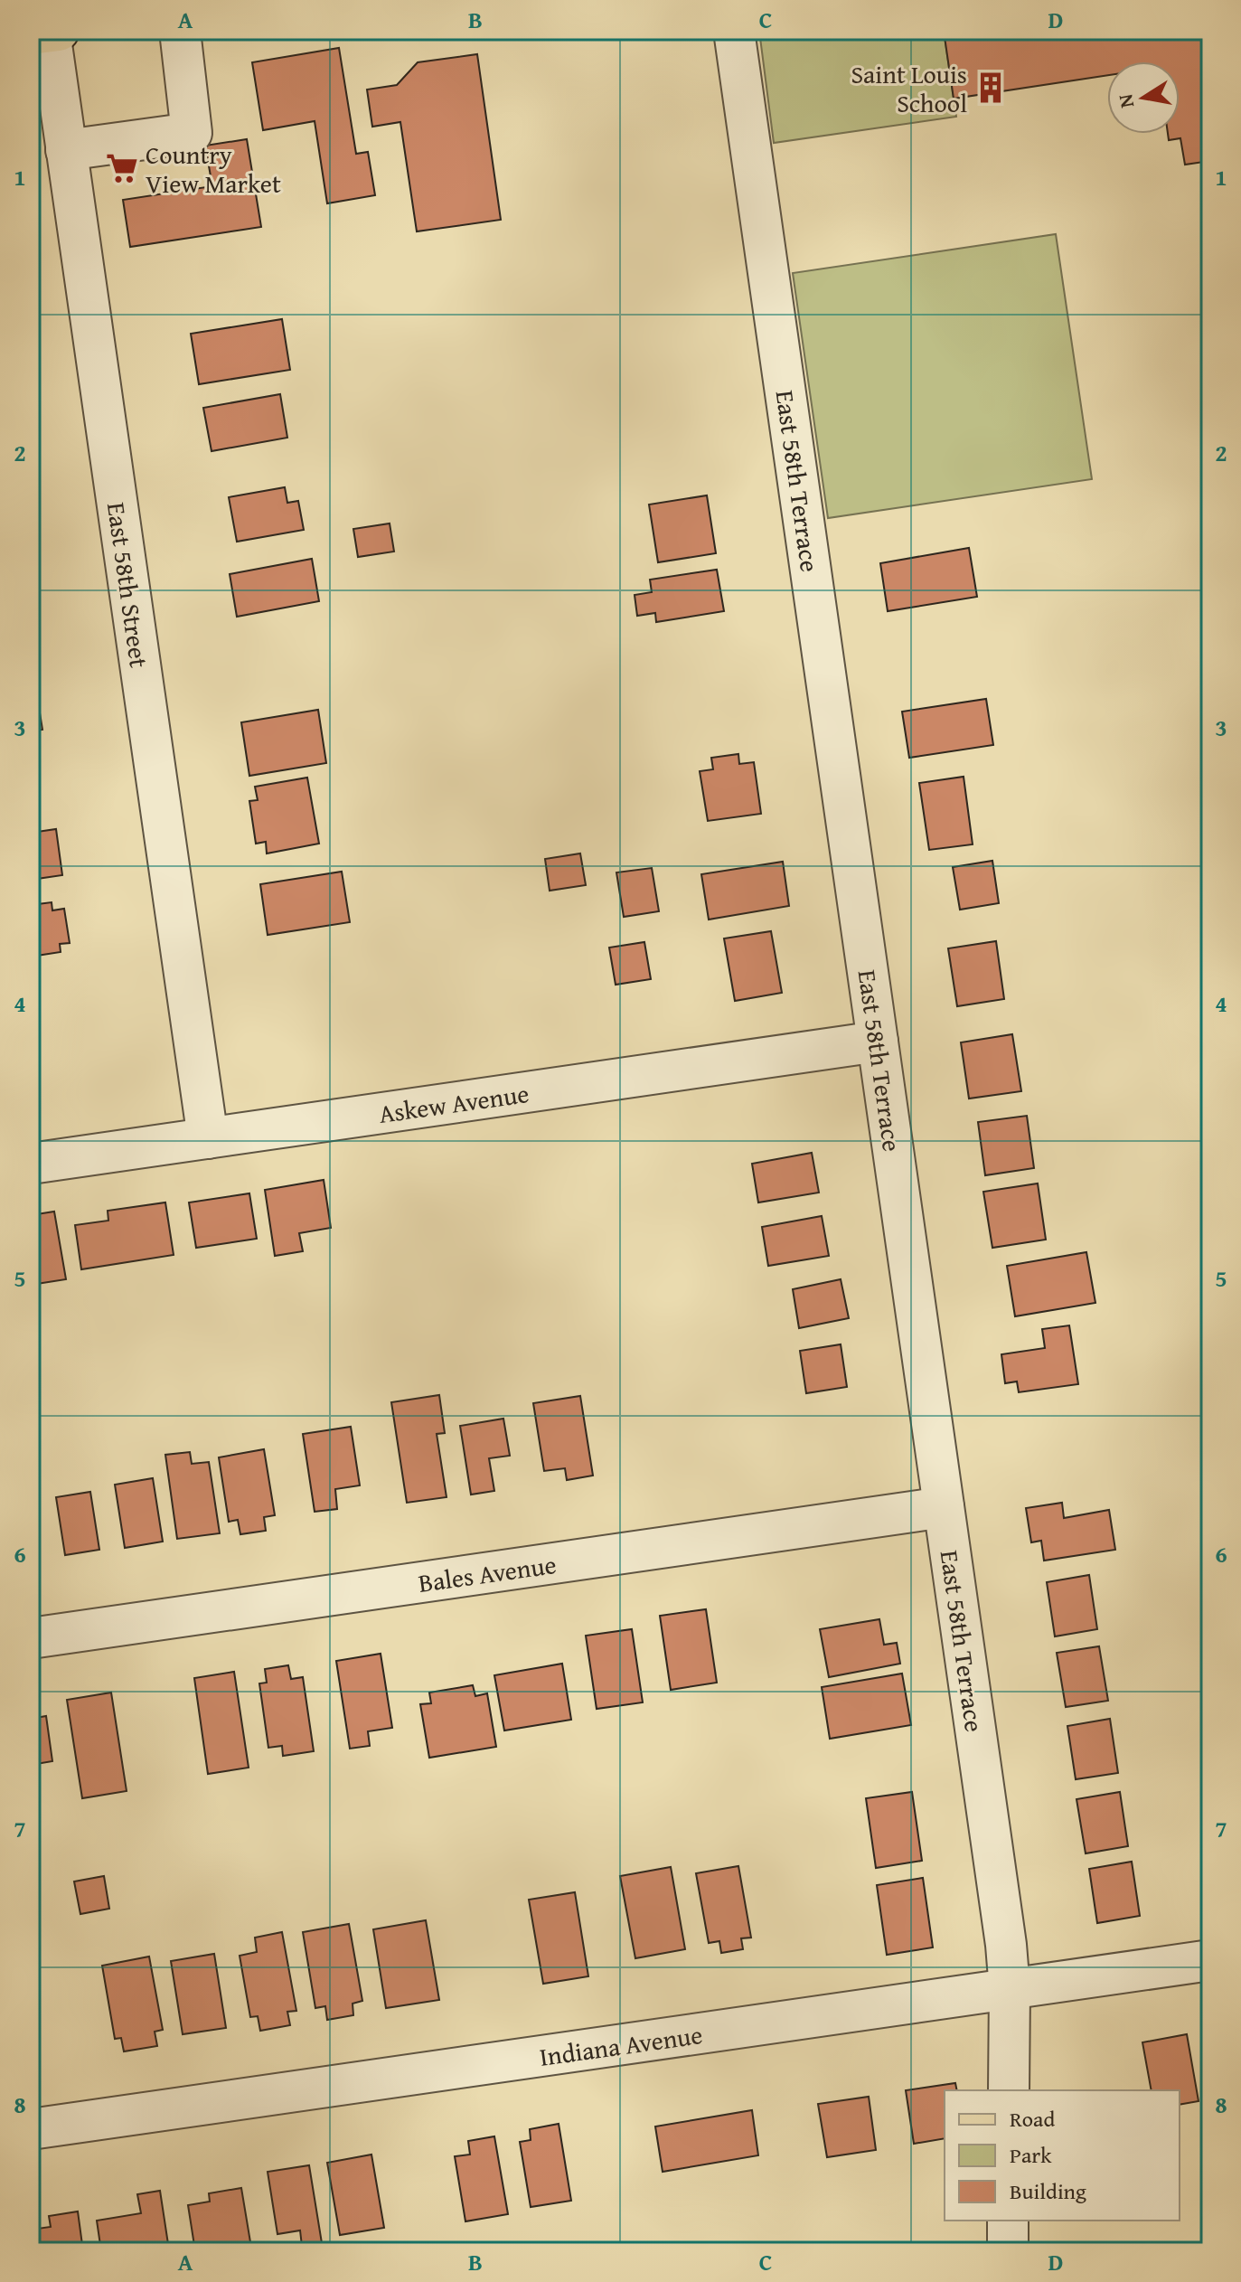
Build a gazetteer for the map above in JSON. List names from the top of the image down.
{
  "streets": {
    "street": [
      "East 58th Terrace",
      "East 58th Street",
      "Askew Avenue",
      "Bales Avenue",
      "Indiana Avenue"
    ]
  },
  "crossings": [
    ["East 58th Terrace", "Askew Avenue"],
    ["East 58th Terrace", "Bales Avenue"],
    ["East 58th Terrace", "Indiana Avenue"],
    ["East 58th Street", "Askew Avenue"]
  ],
  "places": {
    "building": ["Saint Louis School"],
    "supermarket": ["Country View Market"]
  },
  "legend": ["Road", "Park", "Building"],
  "north": "left",
  "grid": {
    "columns": [
      "A",
      "B",
      "C",
      "D"
    ],
    "rows": [
      "1",
      "2",
      "3",
      "4",
      "5",
      "6",
      "7",
      "8"
    ]
  }
}
